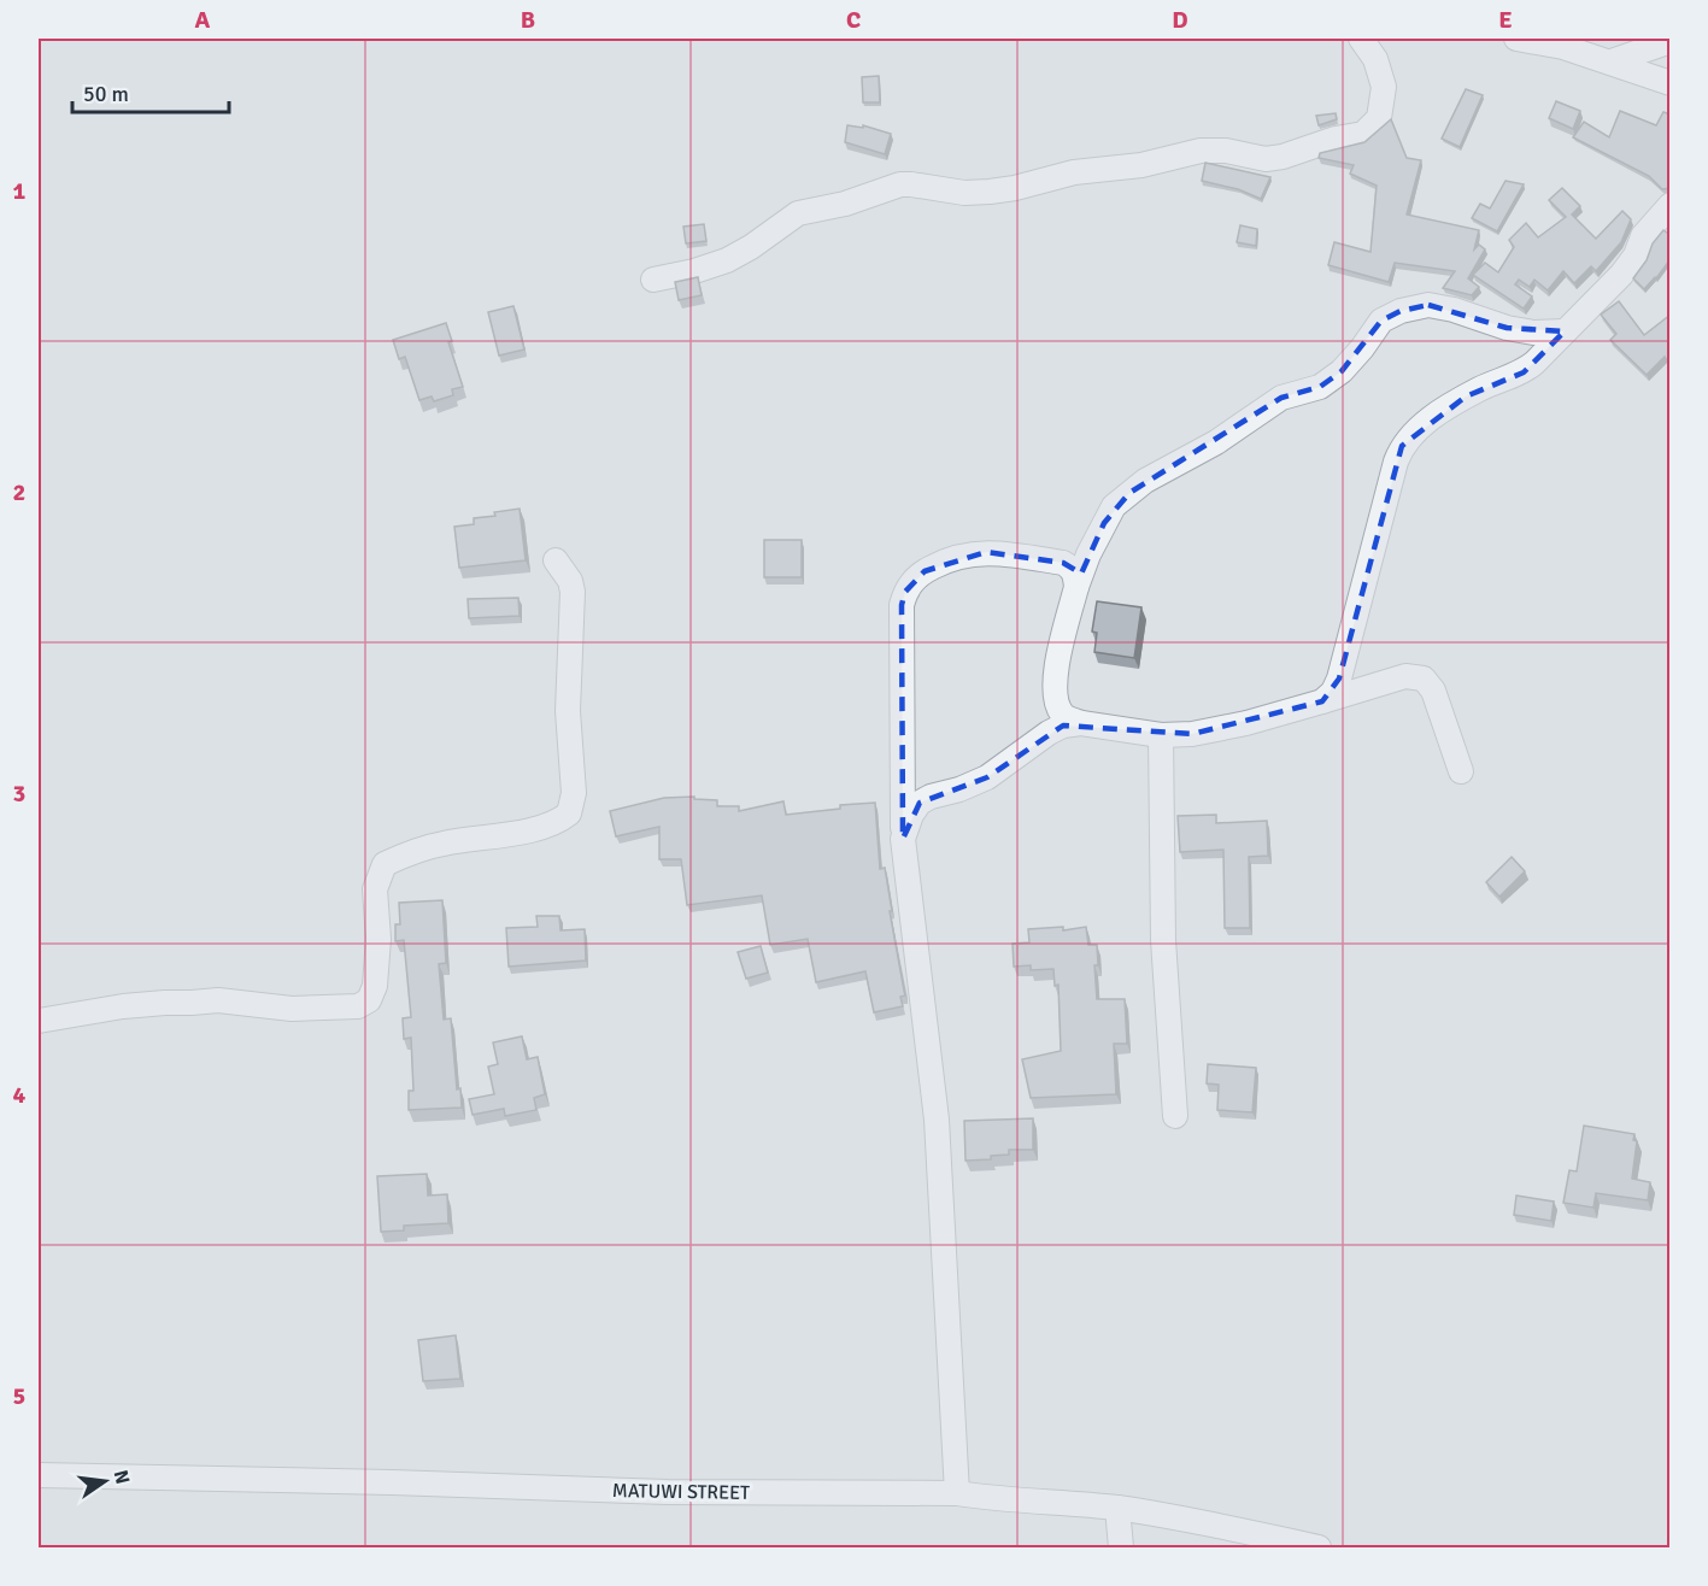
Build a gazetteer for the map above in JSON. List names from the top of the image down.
{
  "streets": {
    "street": ["MATUWI STREET"]
  },
  "scale_bar": "50 m",
  "north": "right",
  "grid": {
    "columns": [
      "A",
      "B",
      "C",
      "D",
      "E"
    ],
    "rows": [
      "1",
      "2",
      "3",
      "4",
      "5"
    ]
  }
}
